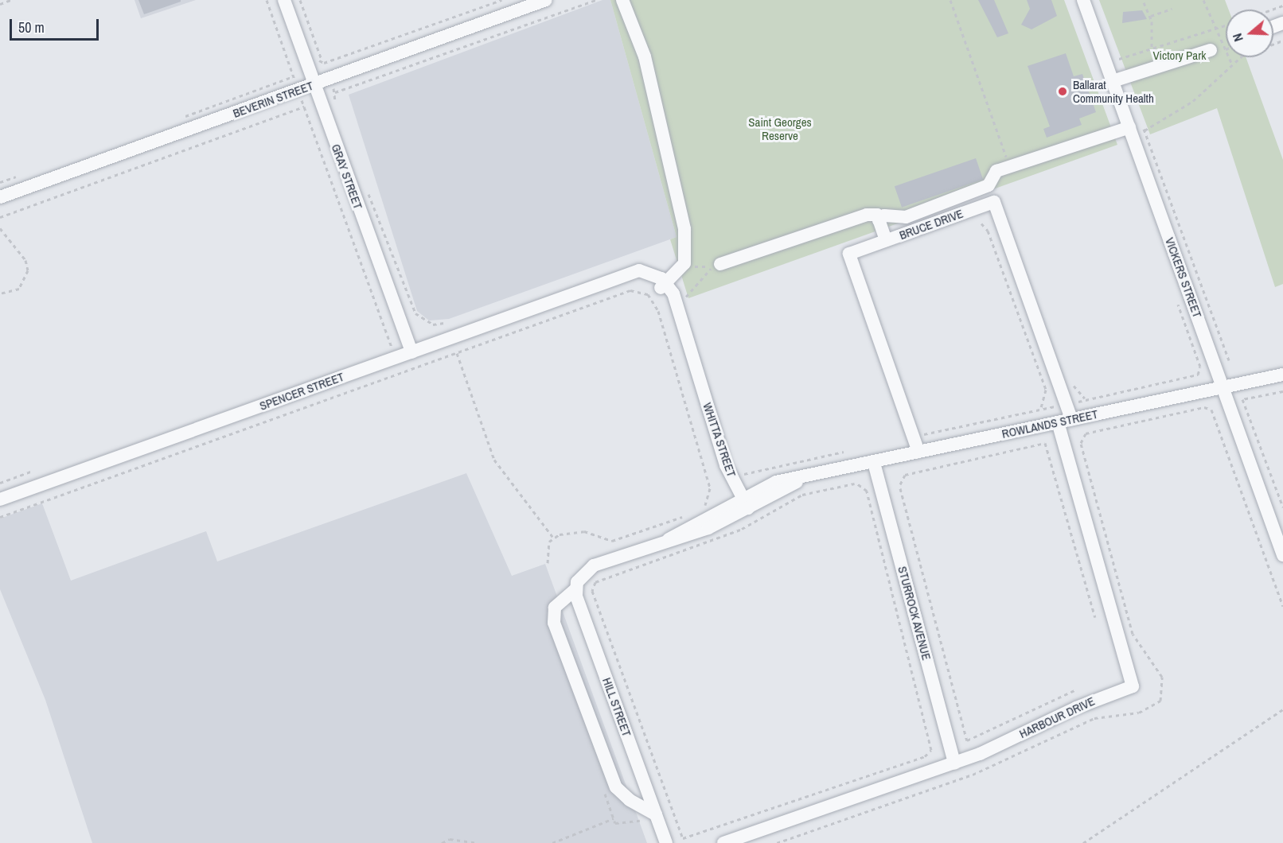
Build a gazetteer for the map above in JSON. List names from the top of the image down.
{
  "streets": {
    "street": [
      "BEVERIN STREET",
      "GRAY STREET",
      "BRUCE DRIVE",
      "VICKERS STREET",
      "SPENCER STREET",
      "ROWLANDS STREET",
      "WHITTA STREET",
      "STURROCK AVENUE",
      "HILL STREET",
      "HARBOUR DRIVE"
    ]
  },
  "crossings": [
    ["BEVERIN STREET", "GRAY STREET"],
    ["GRAY STREET", "SPENCER STREET"],
    ["BRUCE DRIVE", "ROWLANDS STREET"],
    ["VICKERS STREET", "ROWLANDS STREET"],
    ["SPENCER STREET", "WHITTA STREET"],
    ["ROWLANDS STREET", "WHITTA STREET"],
    ["ROWLANDS STREET", "STURROCK AVENUE"],
    ["ROWLANDS STREET", "HILL STREET"],
    ["ROWLANDS STREET", "HARBOUR DRIVE"],
    ["STURROCK AVENUE", "HARBOUR DRIVE"]
  ],
  "parks": ["Victory Park", "Saint Georges Reserve"],
  "places": ["Ballarat Community Health"],
  "scale_bar": "50 m",
  "north": "left"
}
